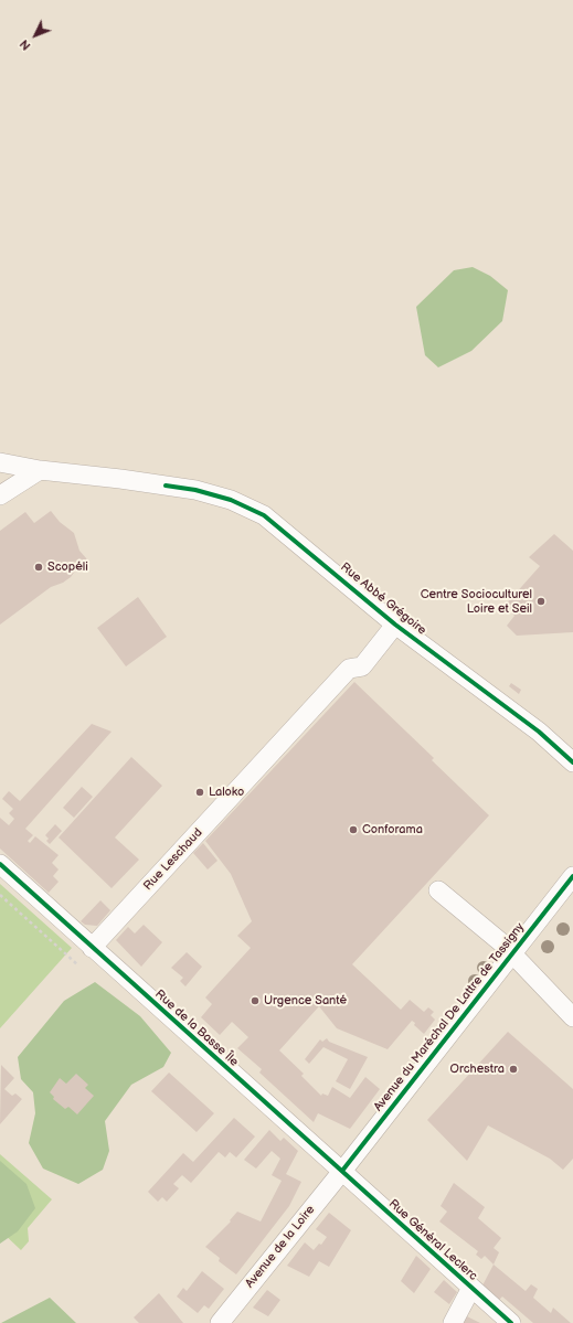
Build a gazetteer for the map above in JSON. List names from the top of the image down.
{
  "streets": {
    "street": [
      "Rue Abbé Grégoire",
      "Rue Leschaud",
      "Avenue du Maréchal De Lattre de Tassigny",
      "Rue de la Basse Île",
      "Rue Général Leclerc",
      "Avenue de la Loire"
    ]
  },
  "crossings": [
    ["Rue Abbé Grégoire", "Rue Leschaud"],
    ["Rue Leschaud", "Rue de la Basse Île"],
    ["Avenue du Maréchal De Lattre de Tassigny", "Rue de la Basse Île"],
    ["Avenue du Maréchal De Lattre de Tassigny", "Rue Général Leclerc"],
    ["Avenue du Maréchal De Lattre de Tassigny", "Avenue de la Loire"],
    ["Rue de la Basse Île", "Rue Général Leclerc"],
    ["Rue de la Basse Île", "Avenue de la Loire"],
    ["Rue Général Leclerc", "Avenue de la Loire"]
  ],
  "places": [
    "Scopéli",
    "Centre Socioculturel Loire et Seil",
    "Laloko",
    "Conforama",
    "Urgence Santé",
    "Orchestra"
  ],
  "north": "bottom left"
}
